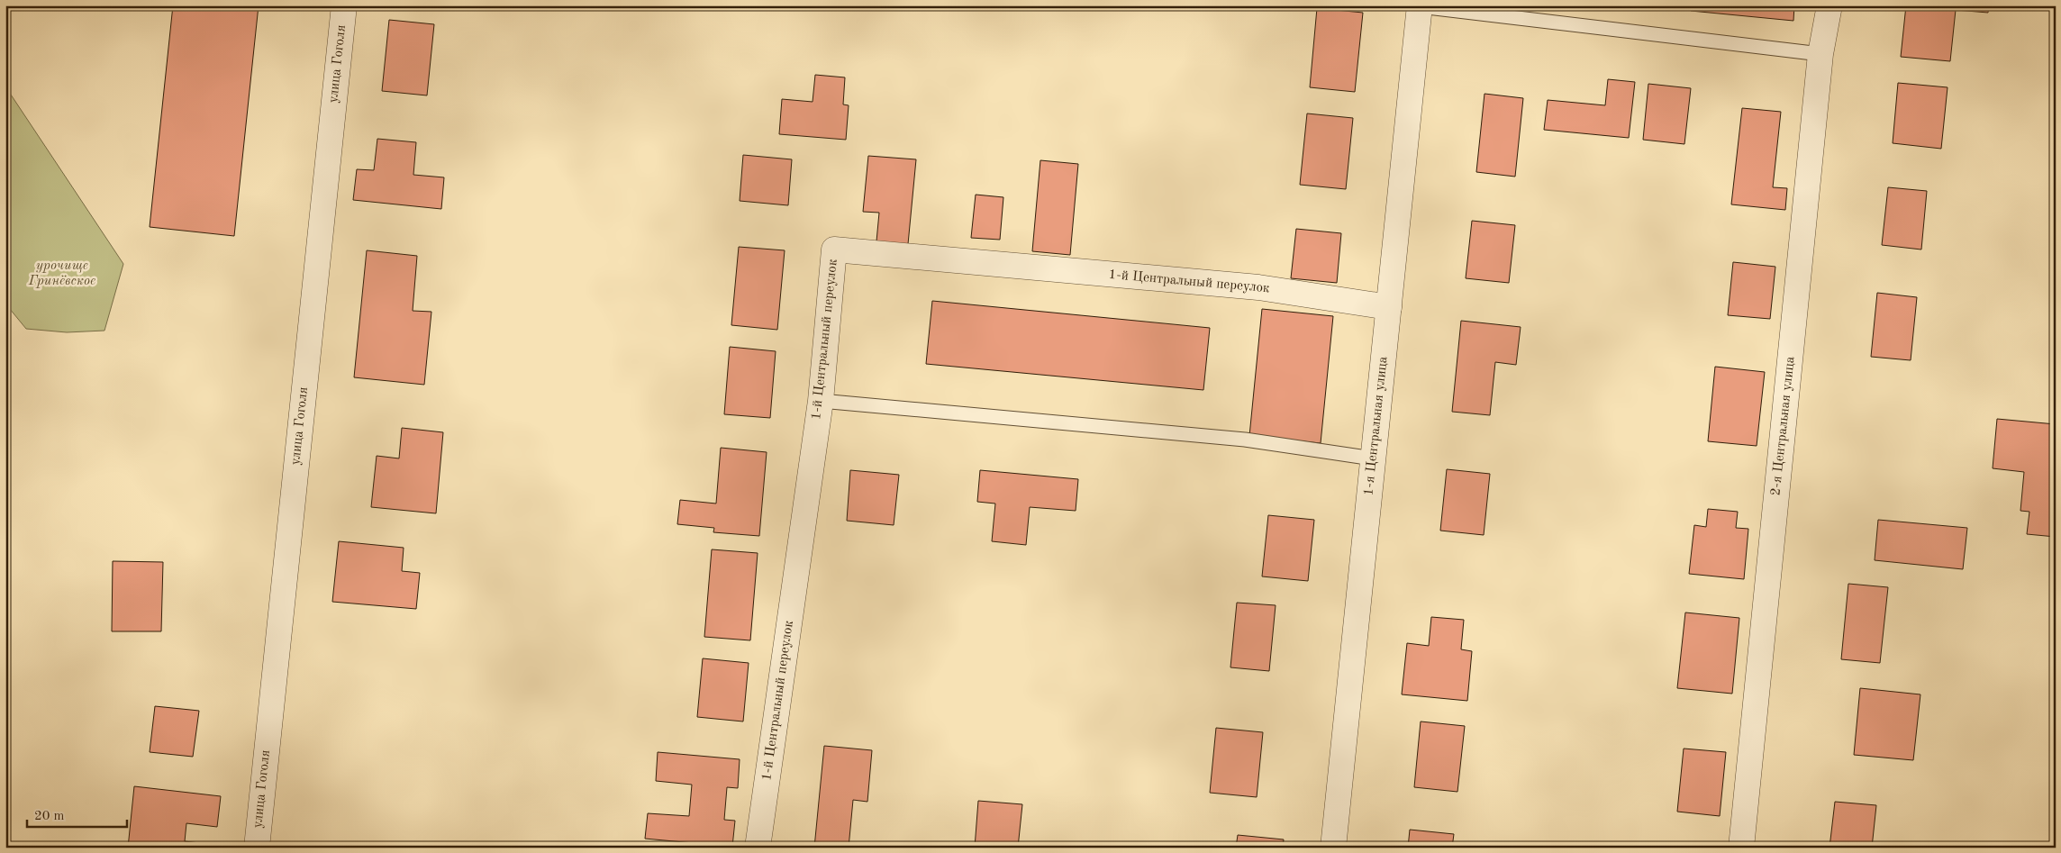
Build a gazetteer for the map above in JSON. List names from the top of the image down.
{
  "streets": {
    "street": [
      "улица Гоголя",
      "1-й Центральный переулок",
      "1-я Центральная улица",
      "2-я Центральная улица"
    ]
  },
  "crossings": [
    ["1-й Центральный переулок", "1-я Центральная улица"]
  ],
  "parks": ["урочище Гринёвское"],
  "scale_bar": "20 m"
}
